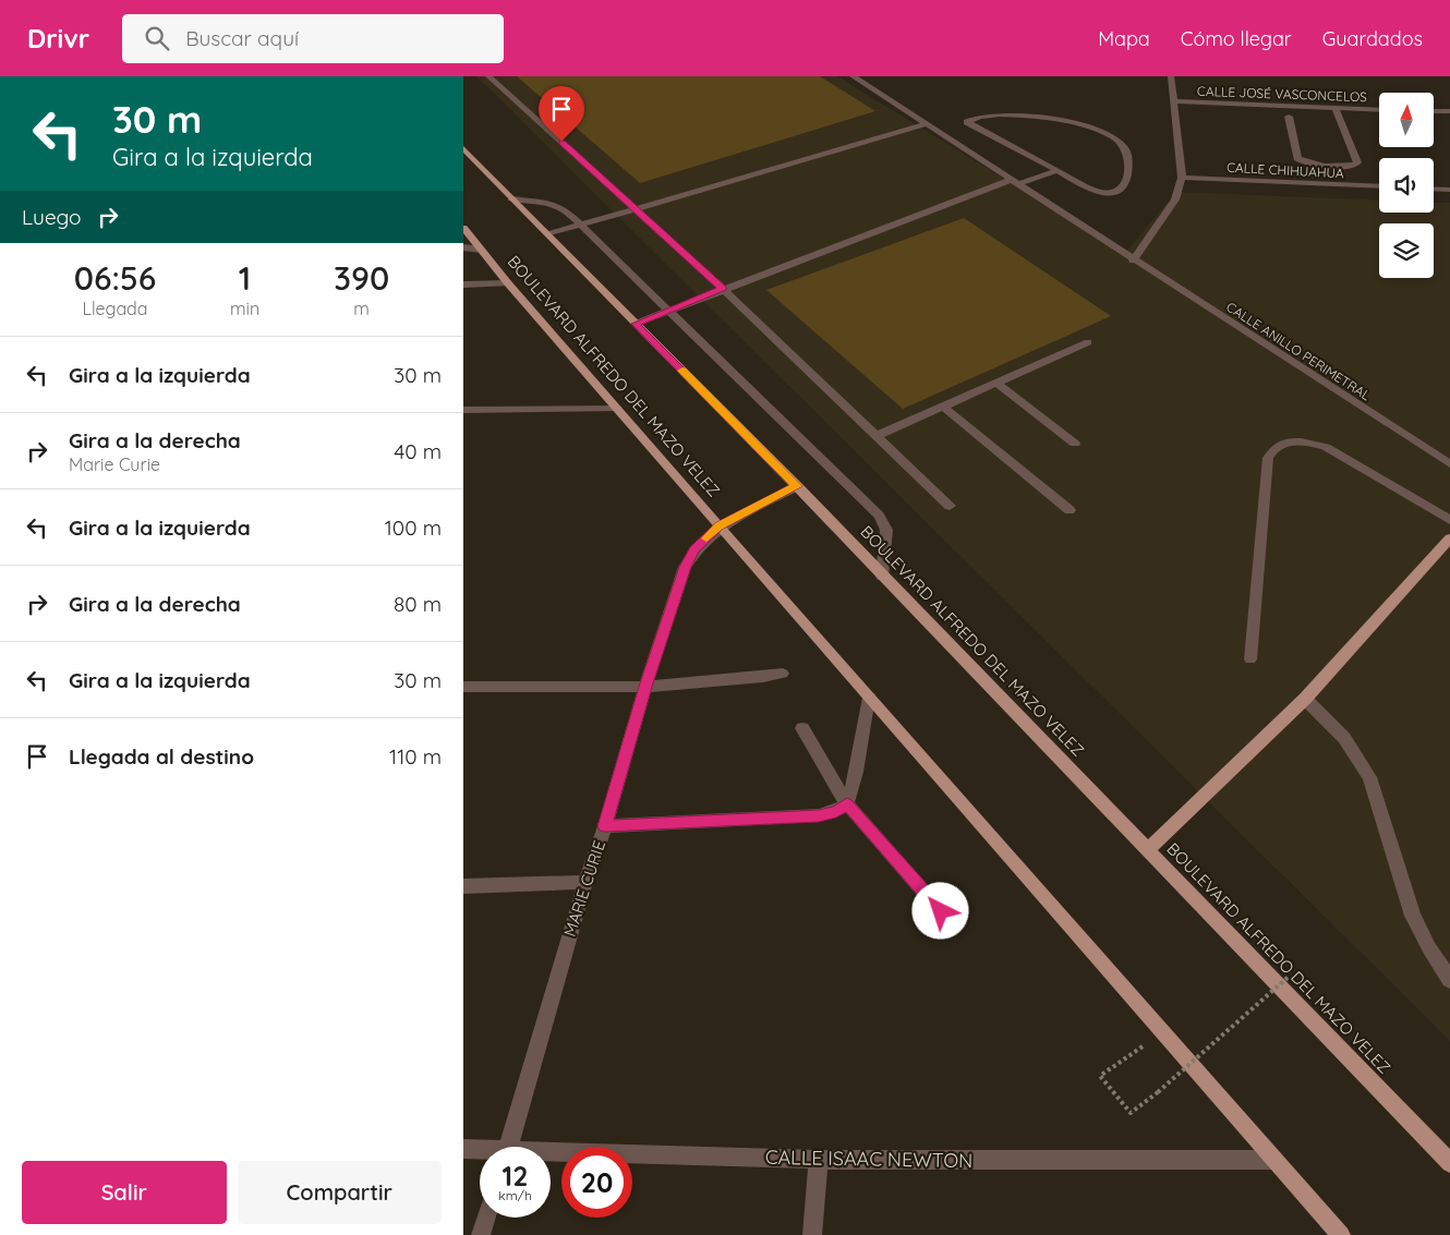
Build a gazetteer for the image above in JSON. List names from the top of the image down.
{
  "streets": {
    "main road": ["BOULEVARD ALFREDO DEL MAZO VELEZ"],
    "street": [
      "CALLE JOSÉ VASCONCELOS",
      "CALLE CHIHUAHUA",
      "CALLE ANILLO PERIMETRAL",
      "MARIE CURIE",
      "CALLE ISAAC NEWTON"
    ]
  },
  "crossings": [
    ["BOULEVARD ALFREDO DEL MAZO VELEZ", "MARIE CURIE"],
    ["BOULEVARD ALFREDO DEL MAZO VELEZ", "CALLE ISAAC NEWTON"]
  ],
  "north": "top",
  "page": {
    "header": "Drivr",
    "search": "Buscar aquí",
    "nav": ["Mapa", "Cómo llegar", "Guardados"],
    "turn": ["30 m", "Gira a la izquierda"],
    "then": "Luego",
    "eta": [
      "06:56",
      "Llegada",
      "1",
      "min",
      "390",
      "m"
    ],
    "list": [
      {
        "name": "Gira a la izquierda",
        "value": "30 m"
      },
      {
        "name": "Gira a la derecha",
        "note": "Marie Curie",
        "value": "40 m"
      },
      {
        "name": "Gira a la izquierda",
        "value": "100 m"
      },
      {
        "name": "Gira a la derecha",
        "value": "80 m"
      },
      {
        "name": "Gira a la izquierda",
        "value": "30 m"
      },
      {
        "name": "Llegada al destino",
        "value": "110 m"
      }
    ],
    "speed": "12 km/h",
    "limit": "20",
    "buttons": ["Salir", "Compartir"]
  }
}
